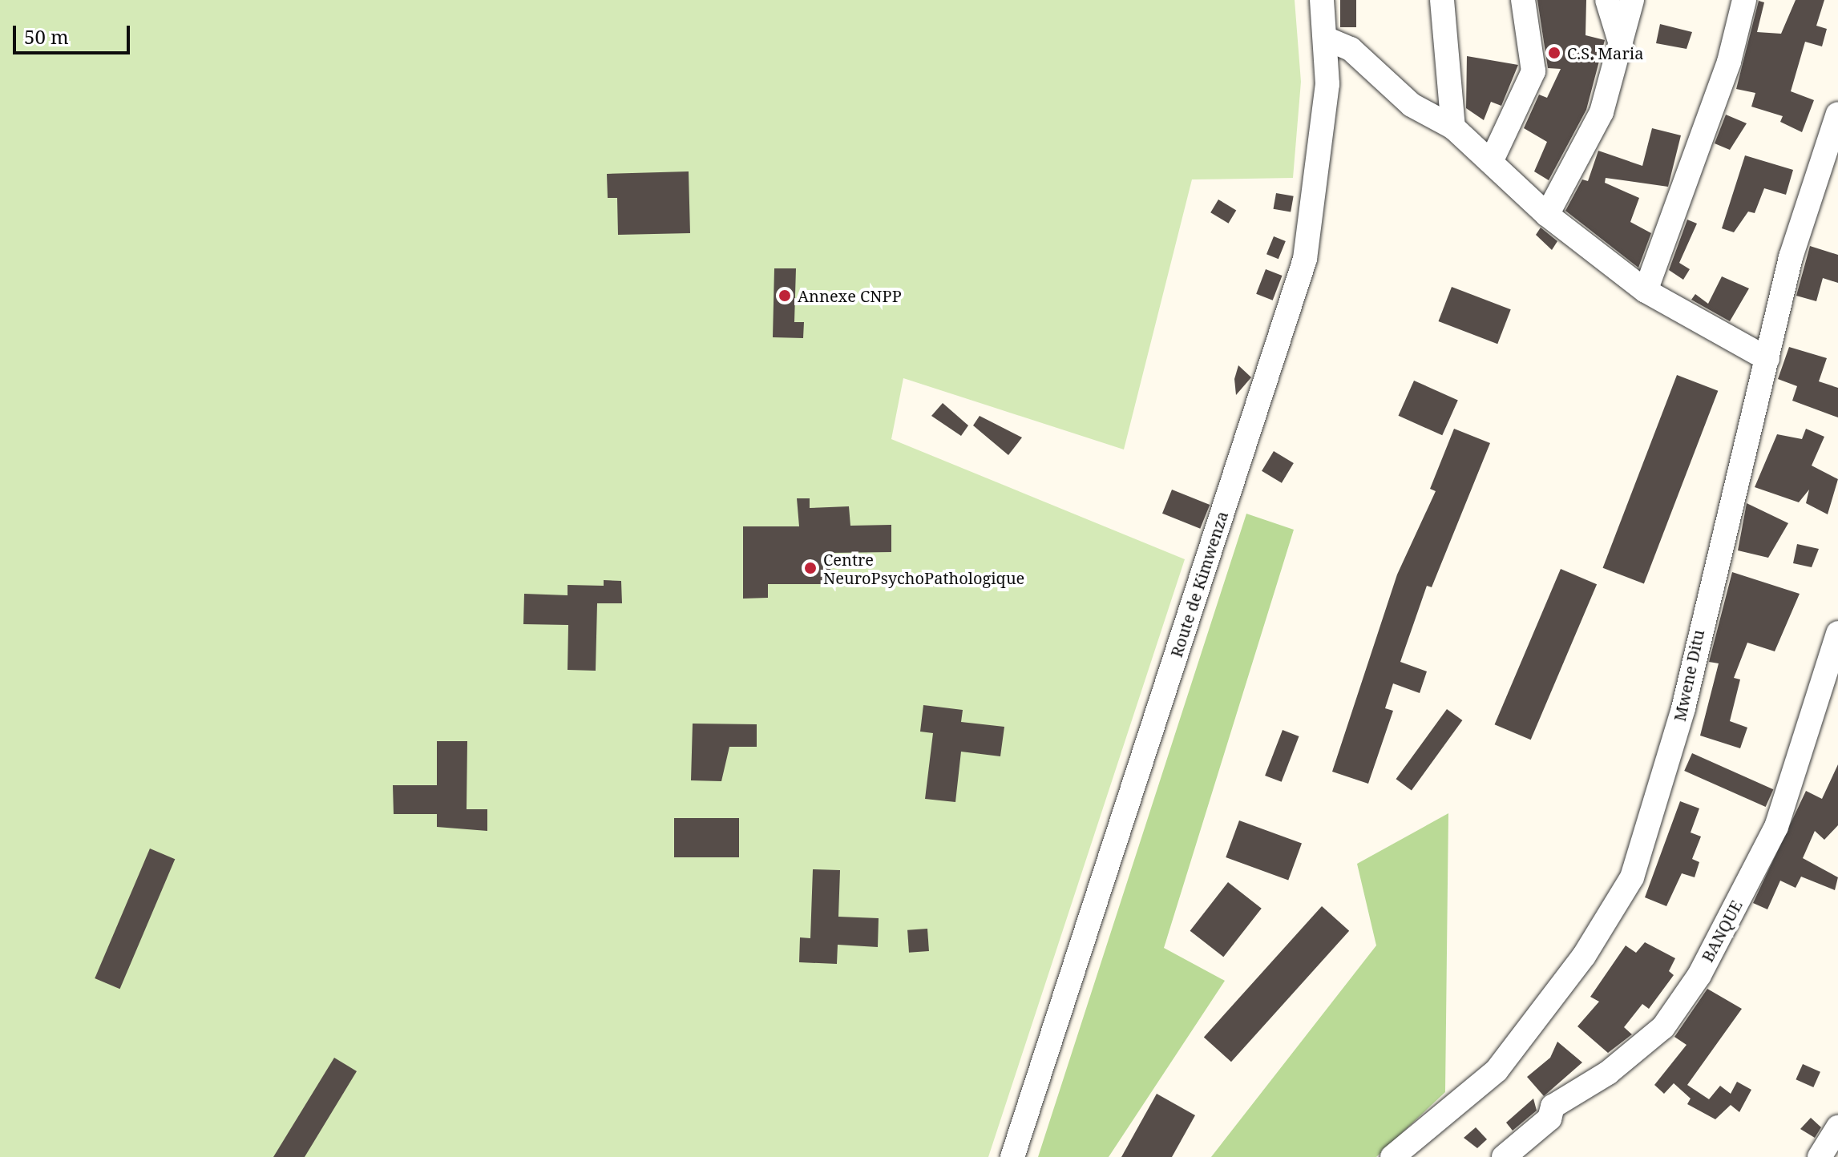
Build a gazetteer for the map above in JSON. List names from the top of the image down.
{
  "streets": {
    "street": ["Route de Kimwenza", "Mwene Ditu", "BANQUE"]
  },
  "places": ["C.S. Maria", "Annexe CNPP", "Centre NeuroPsychoPathologique"],
  "scale_bar": "50 m"
}
